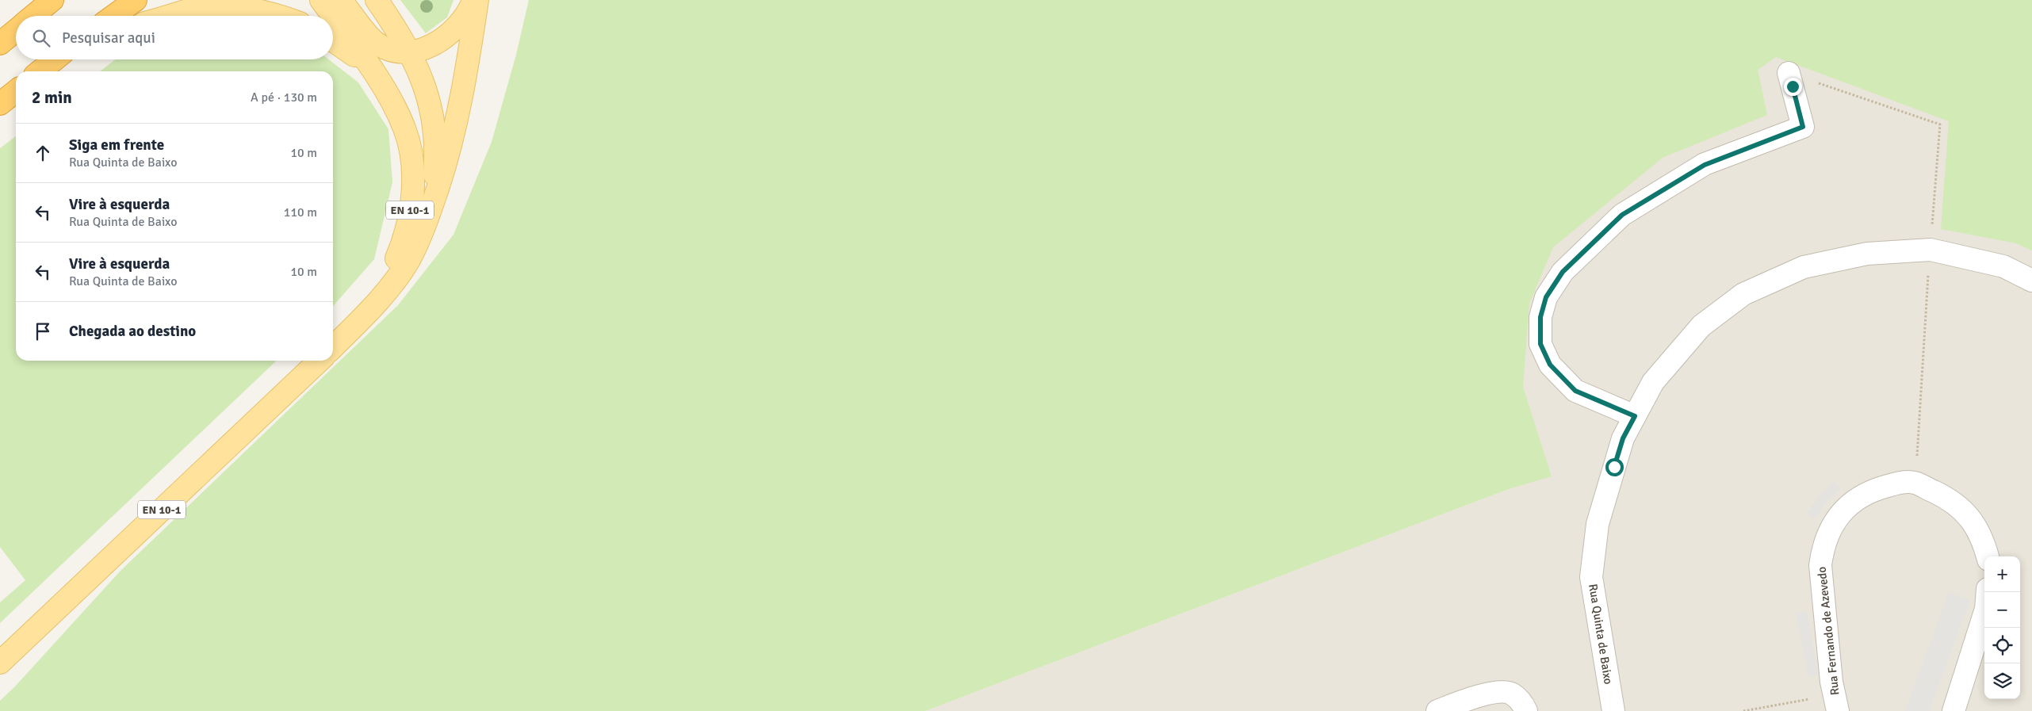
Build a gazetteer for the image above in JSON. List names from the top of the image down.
{
  "streets": {
    "main road": ["EN 10-1"],
    "street": ["Rua Fernando de Azevedo", "Rua Quinta de Baixo"]
  },
  "page": {
    "search": "Pesquisar aqui",
    "heading": ["2 min", "A pé · 130 m"],
    "list": [
      ["Siga em frente", "Rua Quinta de Baixo", "10 m"],
      ["Vire à esquerda", "Rua Quinta de Baixo", "110 m"],
      ["Vire à esquerda", "Rua Quinta de Baixo", "10 m"],
      "Chegada ao destino"
    ],
    "map_buttons": ["+", "−"]
  }
}
